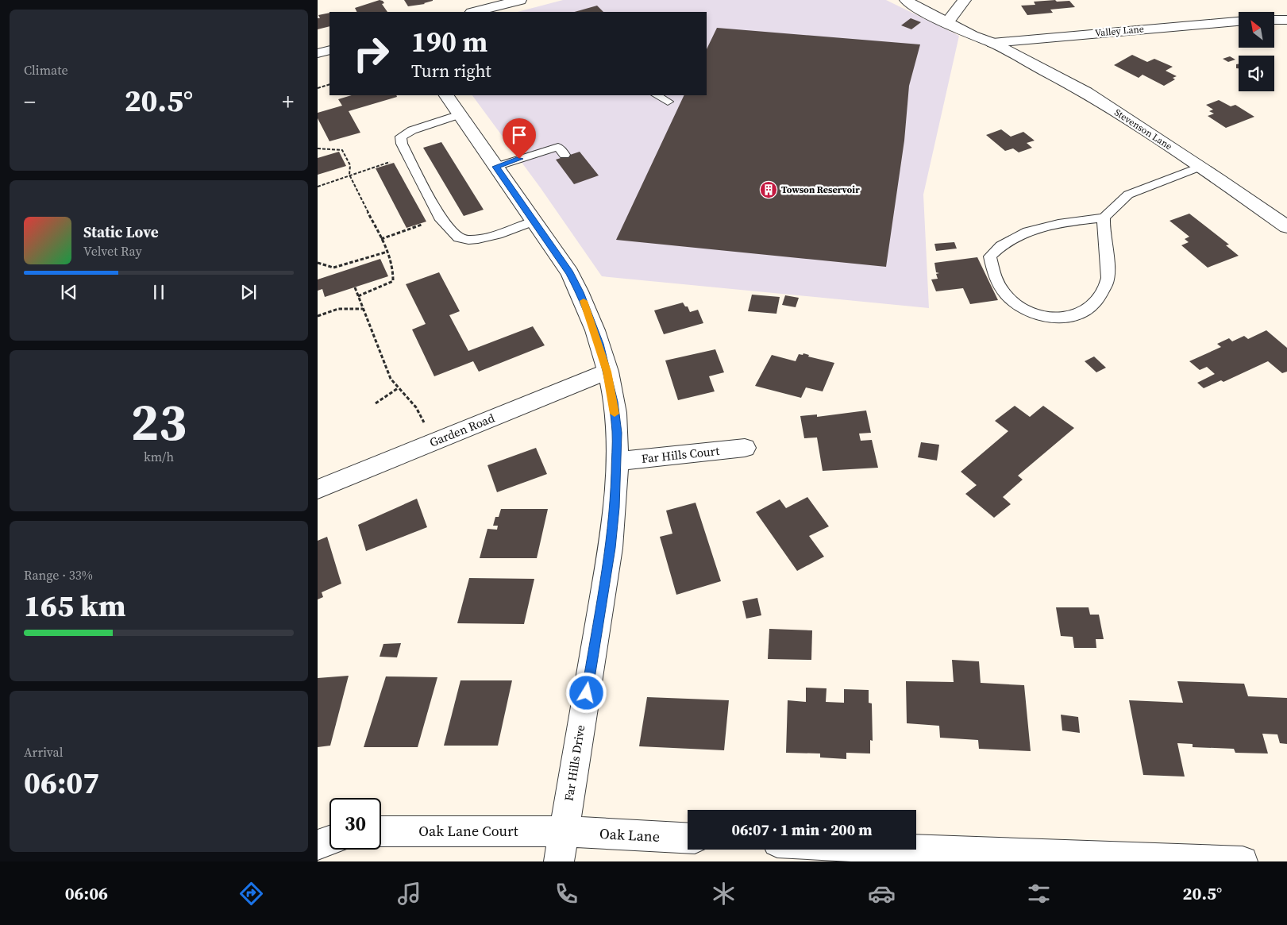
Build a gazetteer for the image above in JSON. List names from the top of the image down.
{
  "streets": {
    "street": [
      "Valley Lane",
      "Stevenson Lane",
      "Garden Road",
      "Far Hills Court",
      "Far Hills Drive",
      "Oak Lane Court",
      "Oak Lane"
    ]
  },
  "crossings": [
    ["Valley Lane", "Stevenson Lane"],
    ["Garden Road", "Far Hills Drive"],
    ["Far Hills Court", "Far Hills Drive"],
    ["Far Hills Drive", "Oak Lane Court"],
    ["Far Hills Drive", "Oak Lane"],
    ["Oak Lane Court", "Oak Lane"]
  ],
  "places": {
    "building": ["Towson Reservoir"]
  },
  "north": "top left",
  "page": {
    "tile": [
      "Climate",
      ["23", "km/h"],
      ["Range · 33%", "165 km"],
      ["Arrival", "06:07"]
    ],
    "turn": ["190 m", "Turn right"],
    "heat": ["−", "20.5°", "+"],
    "song": ["Static Love", "Velvet Ray"],
    "limit": "30",
    "trip": "06:07 · 1 min · 200 m",
    "tabs": ["06:06", "20.5°"]
  }
}
